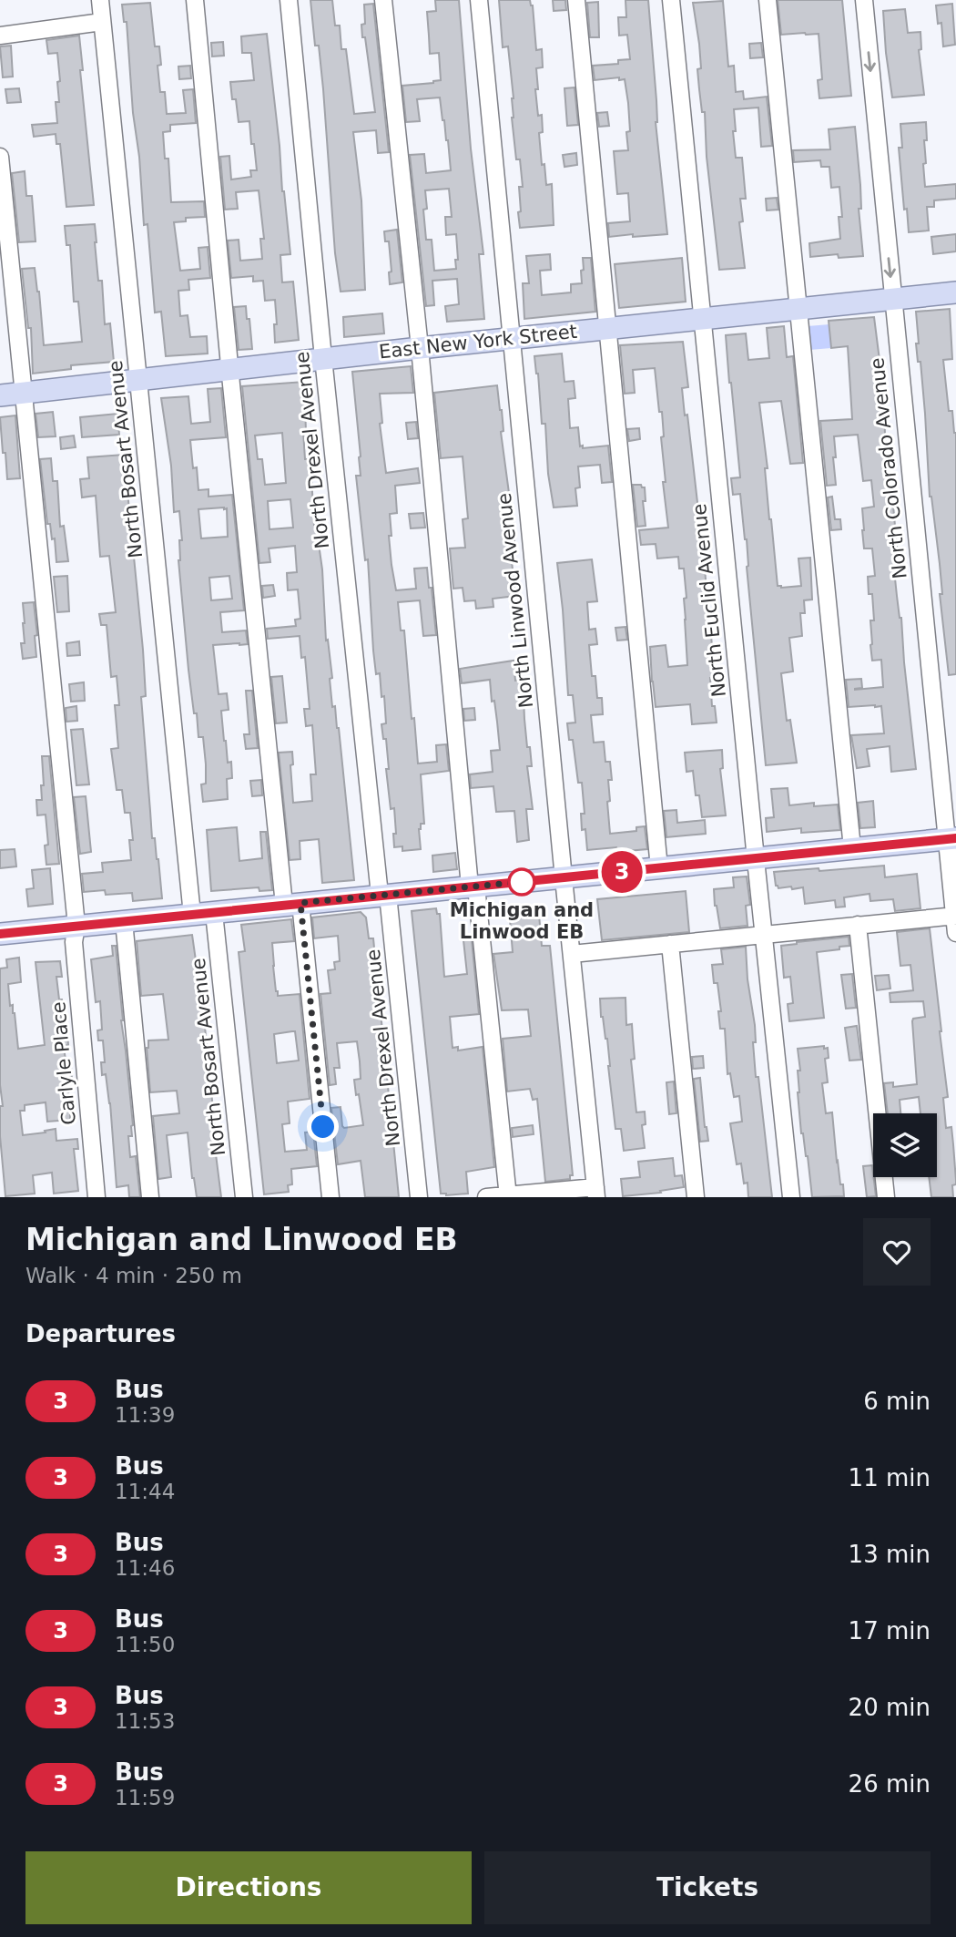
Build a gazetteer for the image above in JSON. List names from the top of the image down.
{
  "streets": {
    "main road": ["East New York Street"],
    "street": [
      "North Drexel Avenue",
      "North Bosart Avenue",
      "North Colorado Avenue",
      "North Linwood Avenue",
      "North Euclid Avenue",
      "Carlyle Place"
    ]
  },
  "crossings": [
    ["East New York Street", "North Drexel Avenue"],
    ["East New York Street", "North Bosart Avenue"],
    ["East New York Street", "North Colorado Avenue"],
    ["East New York Street", "North Linwood Avenue"],
    ["East New York Street", "North Euclid Avenue"],
    ["East New York Street", "Carlyle Place"]
  ],
  "places": ["Michigan and Linwood EB"],
  "lines": ["bus line 3"],
  "page": {
    "on_map": "3",
    "heading": [
      ["Michigan and Linwood EB", "Walk · 4 min · 250 m"],
      "Departures"
    ],
    "list": [
      {
        "mark": "3",
        "name": "Bus",
        "note": "11:39",
        "value": "6 min"
      },
      {
        "mark": "3",
        "name": "Bus",
        "note": "11:44",
        "value": "11 min"
      },
      {
        "mark": "3",
        "name": "Bus",
        "note": "11:46",
        "value": "13 min"
      },
      {
        "mark": "3",
        "name": "Bus",
        "note": "11:50",
        "value": "17 min"
      },
      {
        "mark": "3",
        "name": "Bus",
        "note": "11:53",
        "value": "20 min"
      },
      {
        "mark": "3",
        "name": "Bus",
        "note": "11:59",
        "value": "26 min"
      }
    ],
    "buttons": ["Directions", "Tickets"]
  }
}
